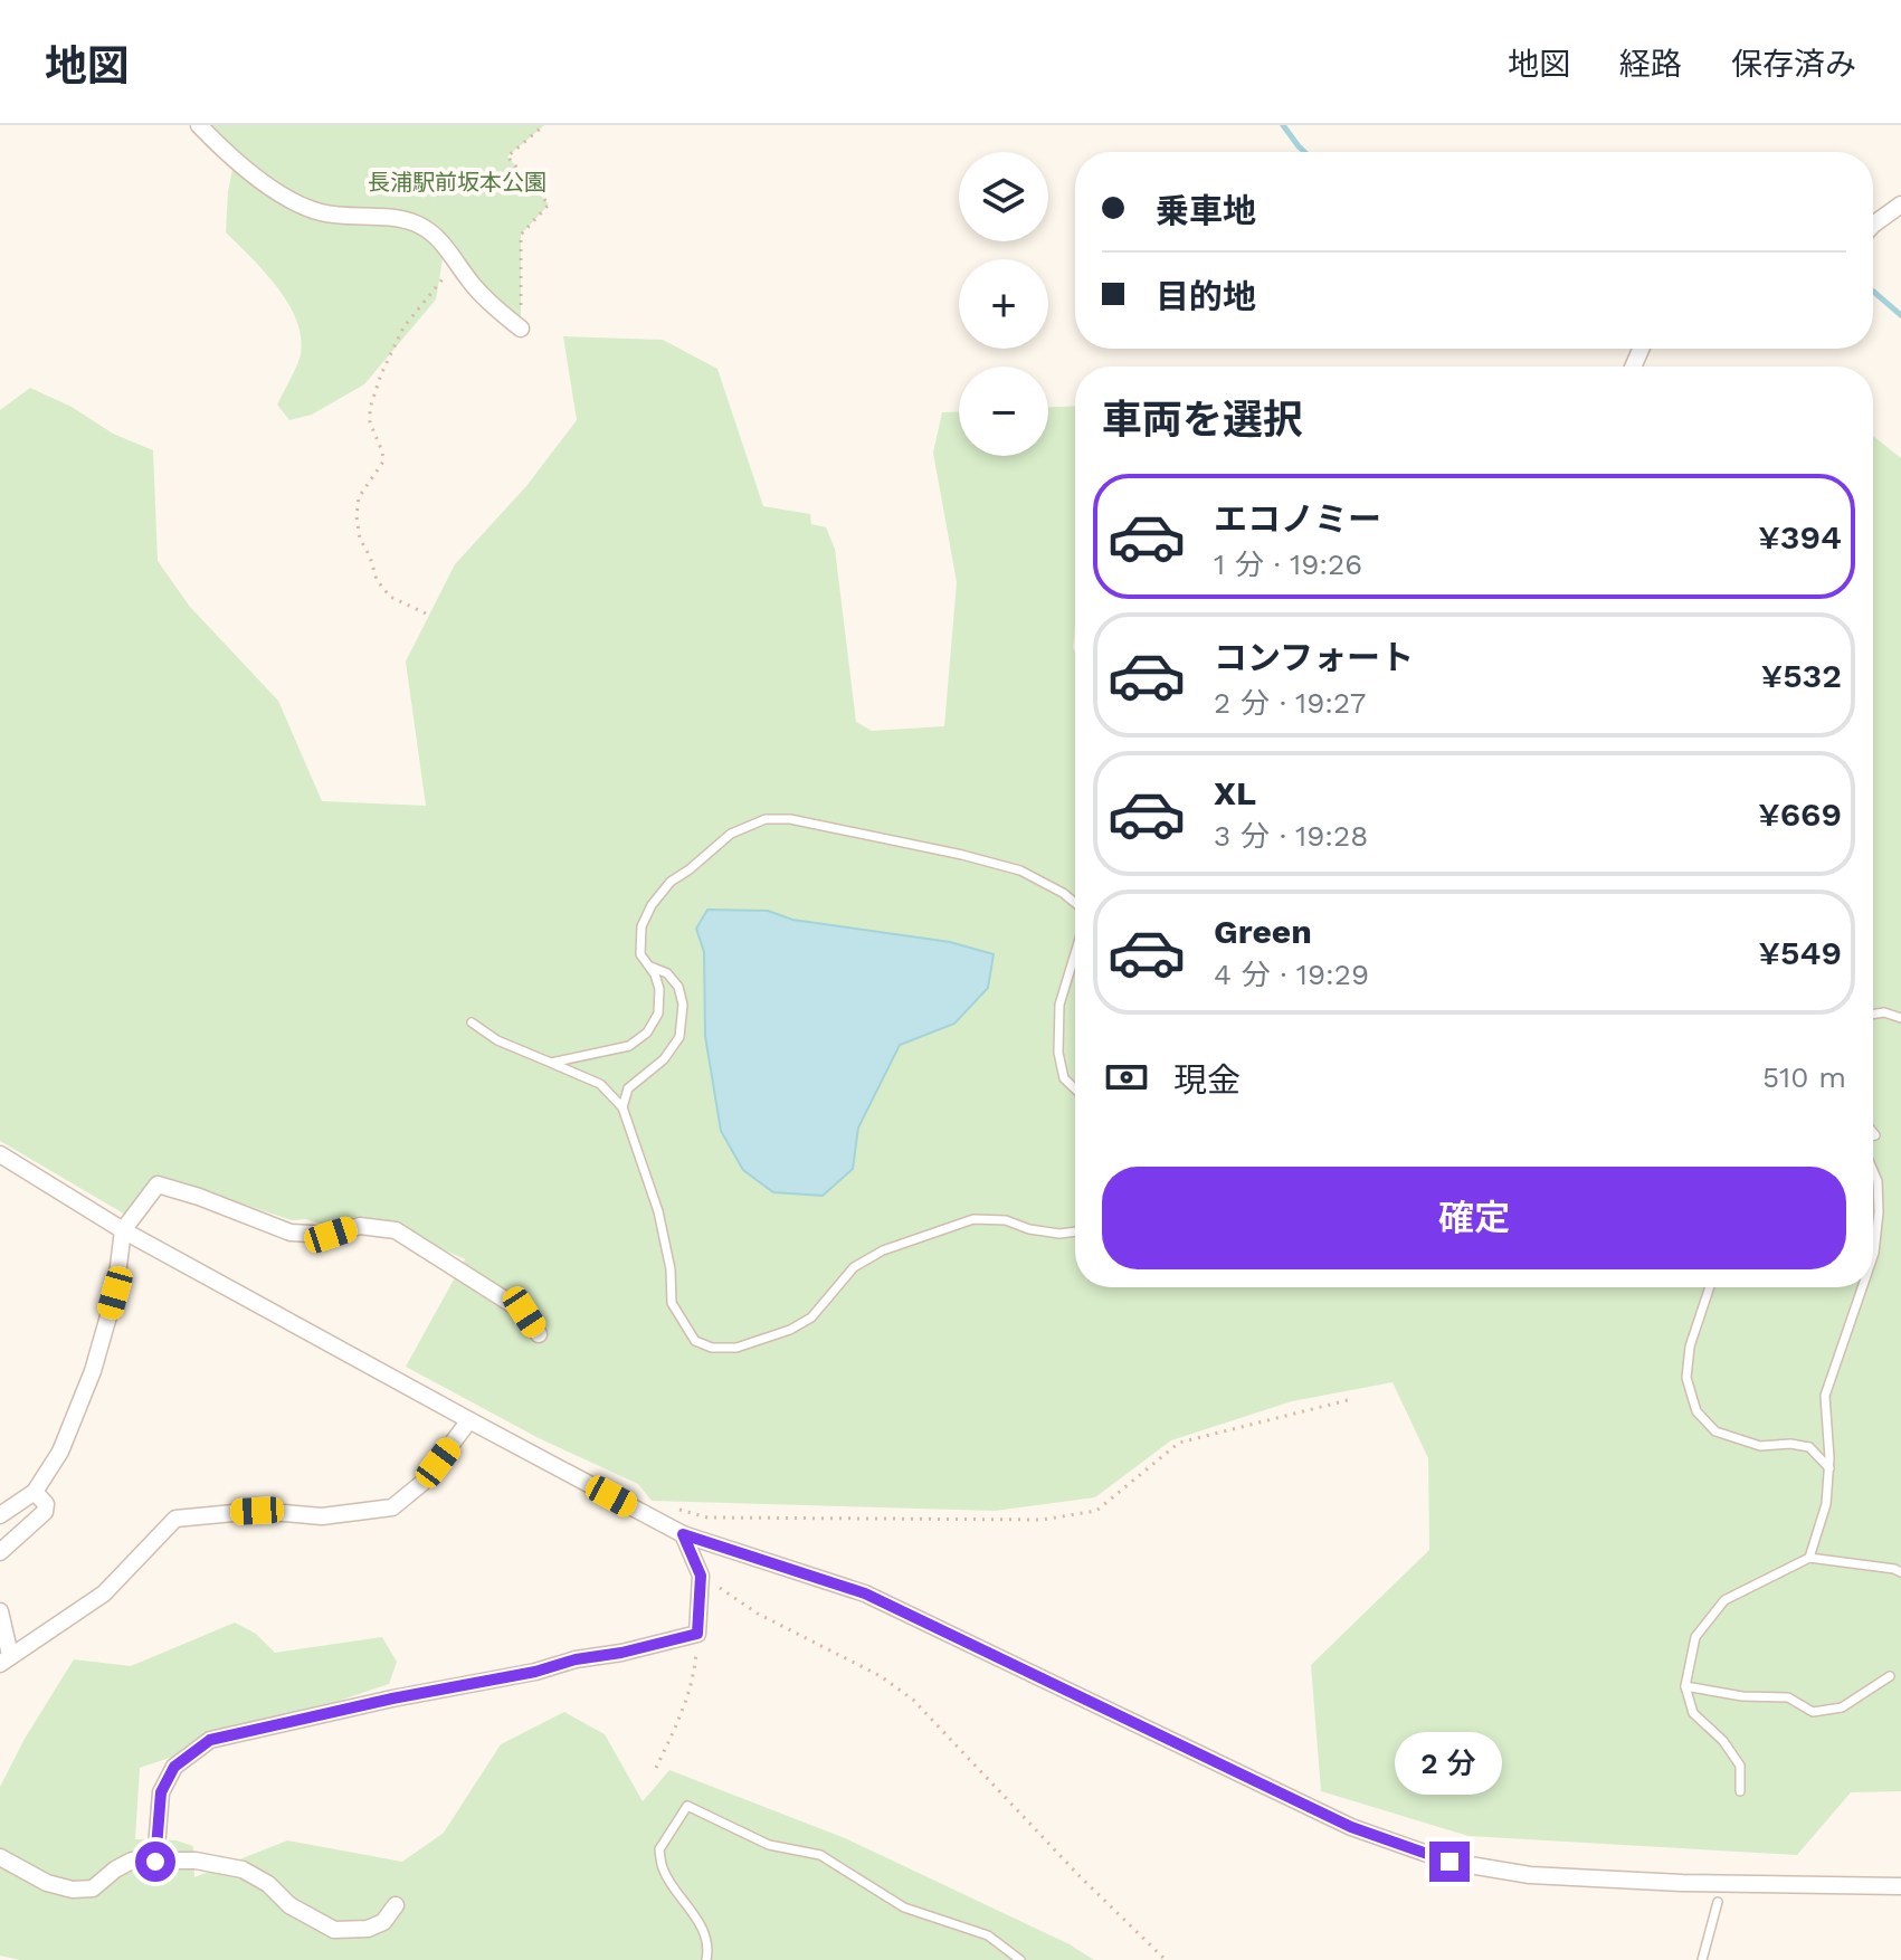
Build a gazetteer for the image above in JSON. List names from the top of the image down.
{
  "parks": ["長浦駅前坂本公園"],
  "page": {
    "header": "地図",
    "nav": ["地図", "経路", "保存済み"],
    "map_buttons": ["+", "−"],
    "banner": ["乗車地", "目的地"],
    "heading": "車両を選択",
    "list": [
      {
        "name": "エコノミー",
        "note": "1 分 · 19:26",
        "value": "¥394"
      },
      {
        "name": "コンフォート",
        "note": "2 分 · 19:27",
        "value": "¥532"
      },
      {
        "name": "XL",
        "note": "3 分 · 19:28",
        "value": "¥669"
      },
      {
        "name": "Green",
        "note": "4 分 · 19:29",
        "value": "¥549"
      }
    ],
    "pay": ["現金", "510 m"],
    "buttons": "確定",
    "bubble": "2 分"
  }
}
